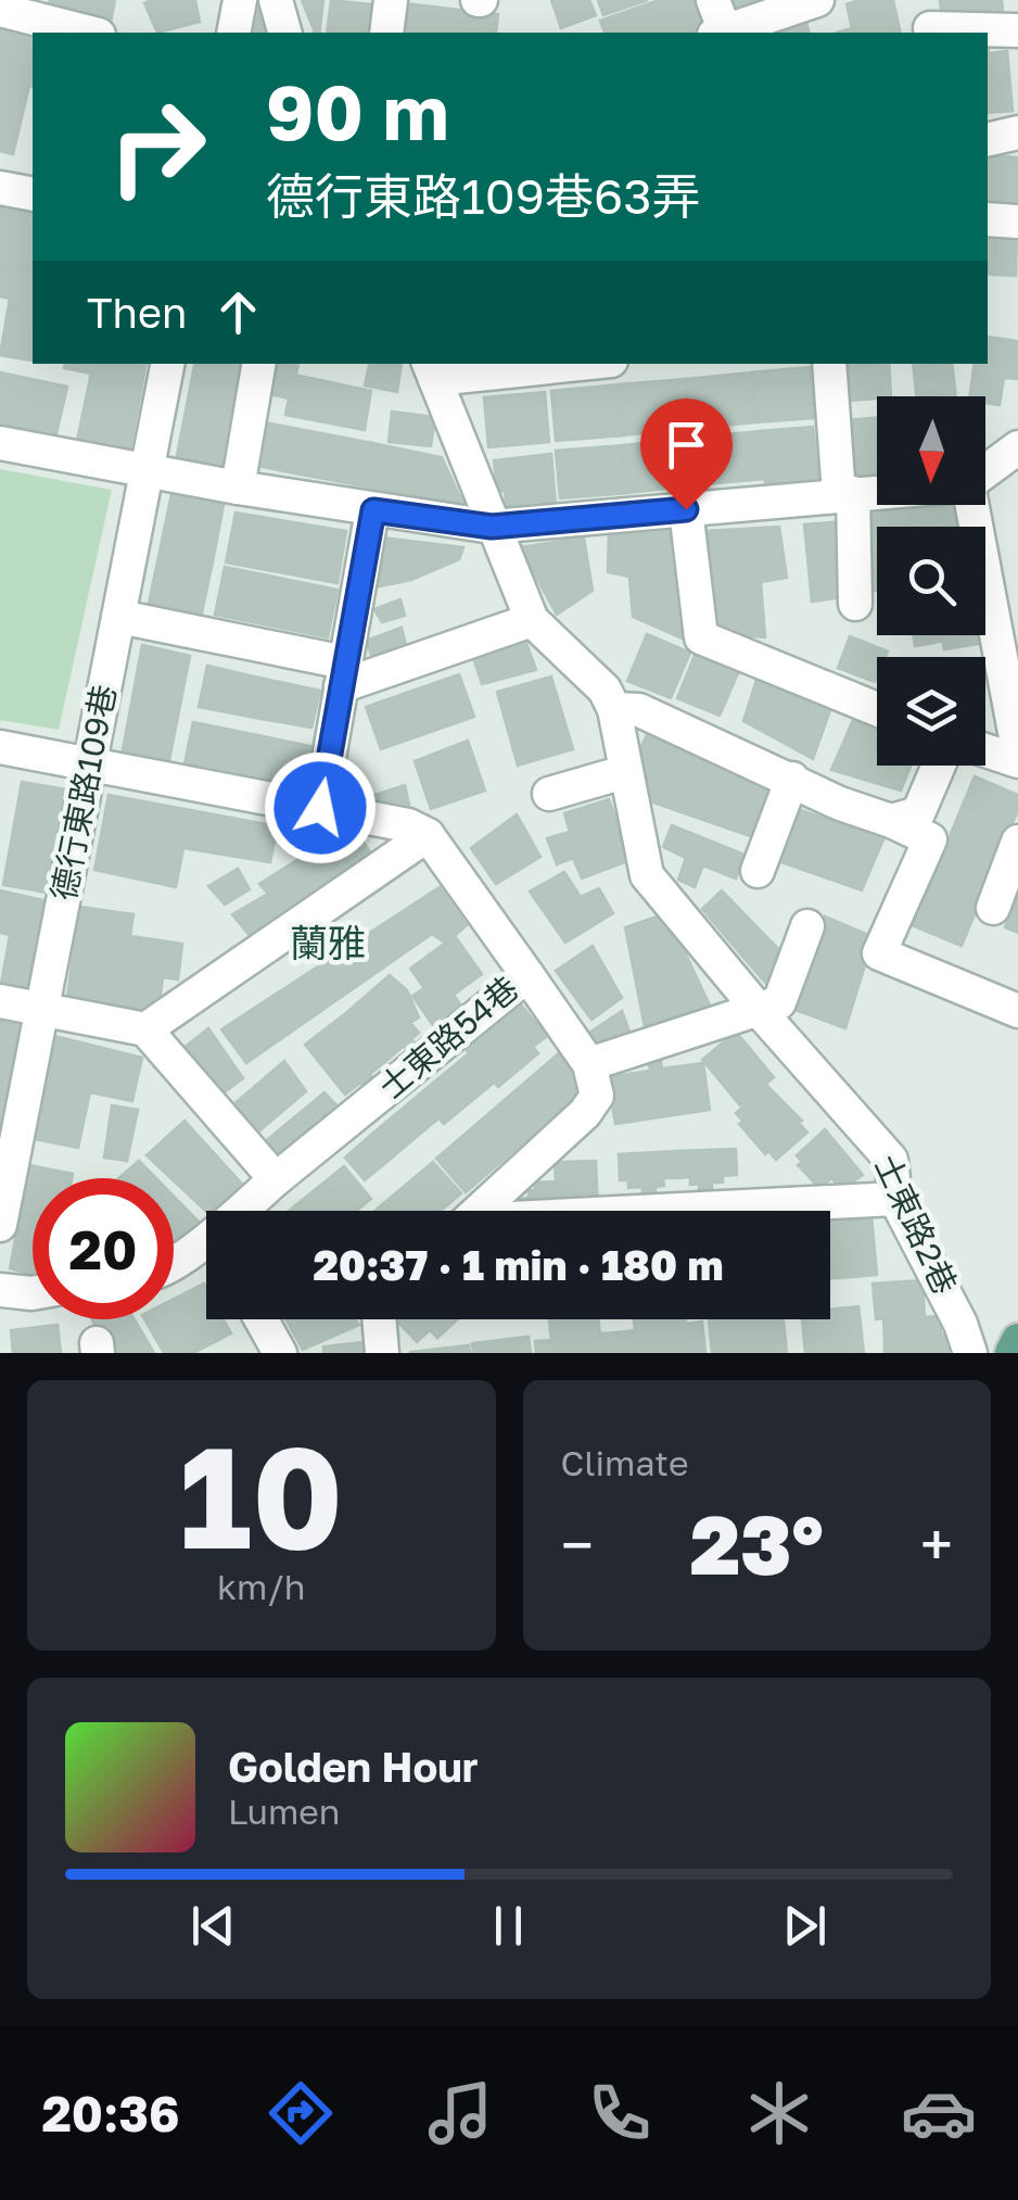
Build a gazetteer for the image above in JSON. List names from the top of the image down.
{
  "streets": {
    "street": ["德行東路109巷", "士東路54巷", "士東路2巷"]
  },
  "districts": ["蘭雅"],
  "north": "bottom",
  "page": {
    "turn": ["90 m", "德行東路109巷63弄"],
    "then": "Then",
    "limit": "20",
    "trip": "20:37 · 1 min · 180 m",
    "tile": [
      ["10", "km/h"],
      "Climate"
    ],
    "heat": ["−", "23°", "+"],
    "song": ["Golden Hour", "Lumen"],
    "tabs": "20:36"
  }
}
